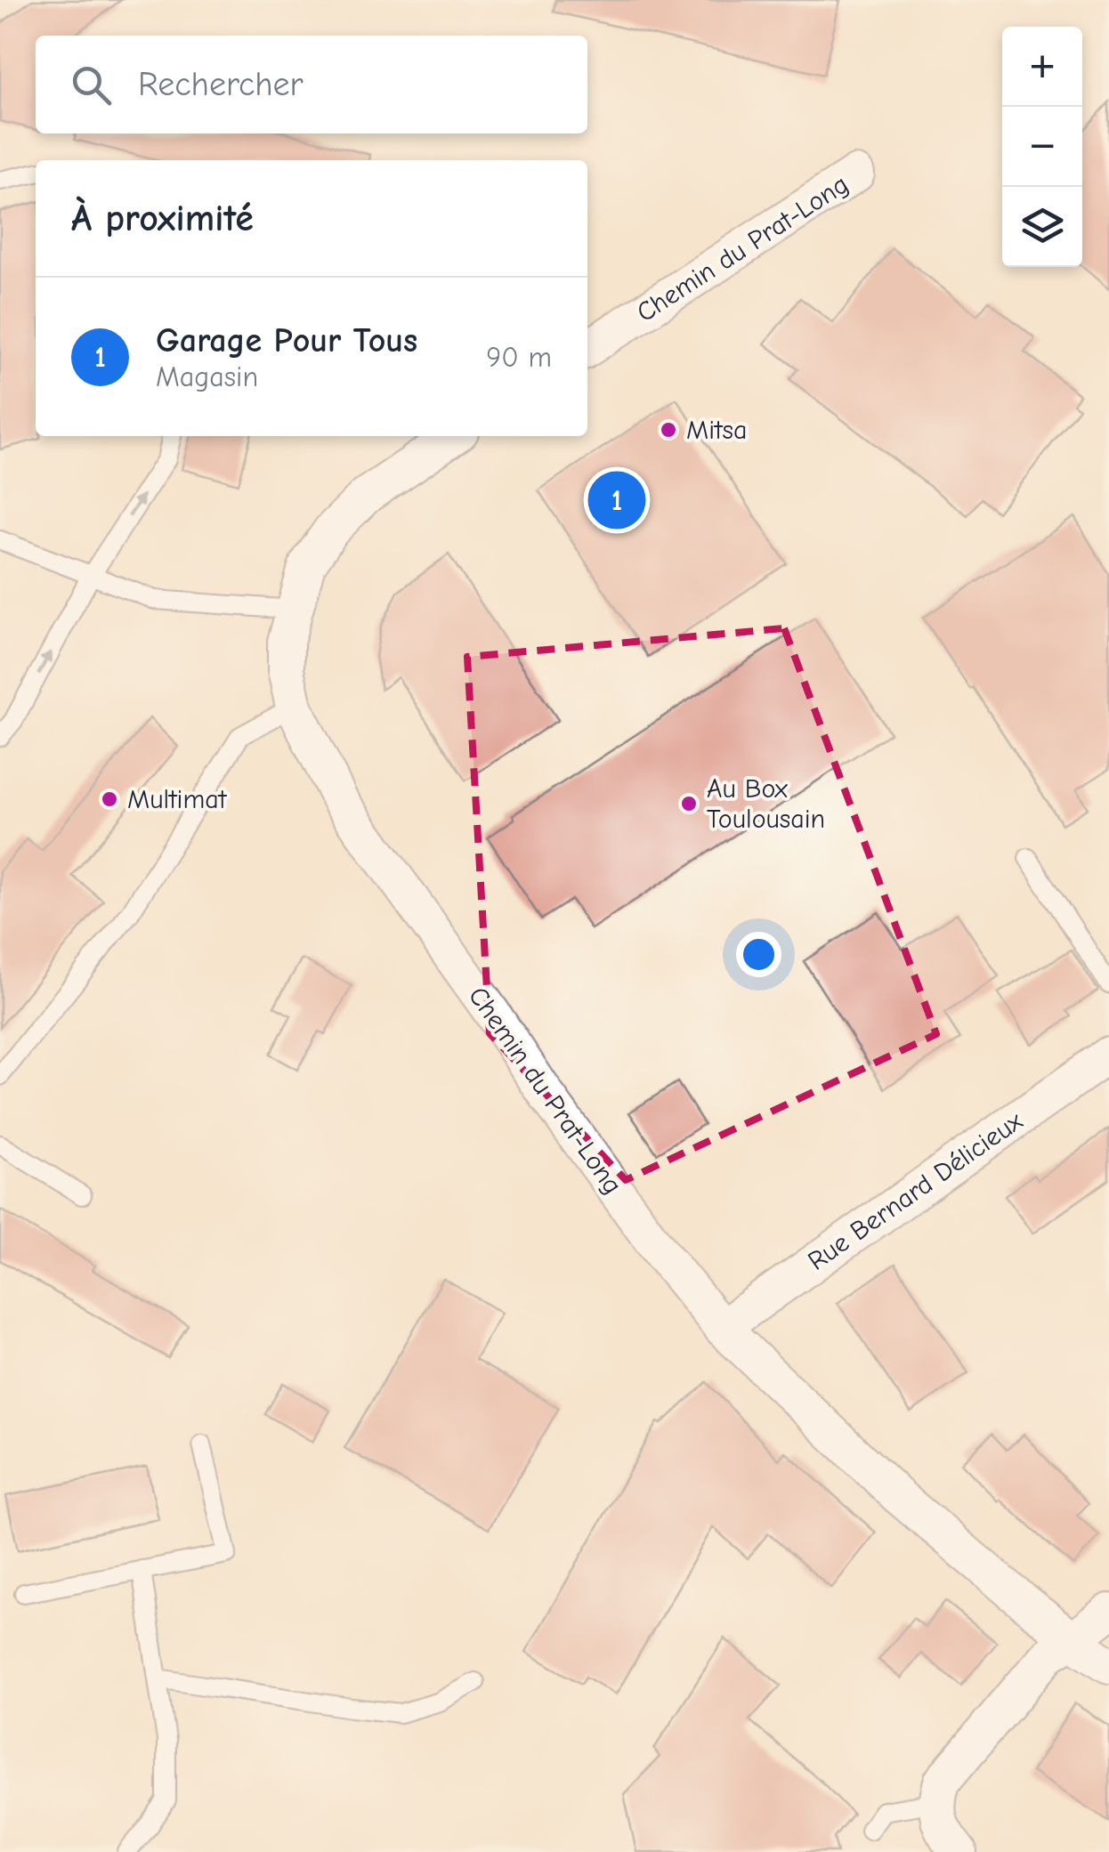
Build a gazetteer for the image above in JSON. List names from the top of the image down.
{
  "streets": {
    "street": ["Chemin du Prat-Long", "Rue Bernard Délicieux"]
  },
  "crossings": [
    ["Chemin du Prat-Long", "Rue Bernard Délicieux"]
  ],
  "places": ["Mitsa", "Multimat", "Au Box Toulousain"],
  "page": {
    "map_buttons": ["+", "−"],
    "search": "Rechercher",
    "heading": "À proximité",
    "list": [
      {
        "mark": "1",
        "name": "Garage Pour Tous",
        "note": "Magasin",
        "value": "90 m"
      }
    ],
    "pins": "1"
  }
}
